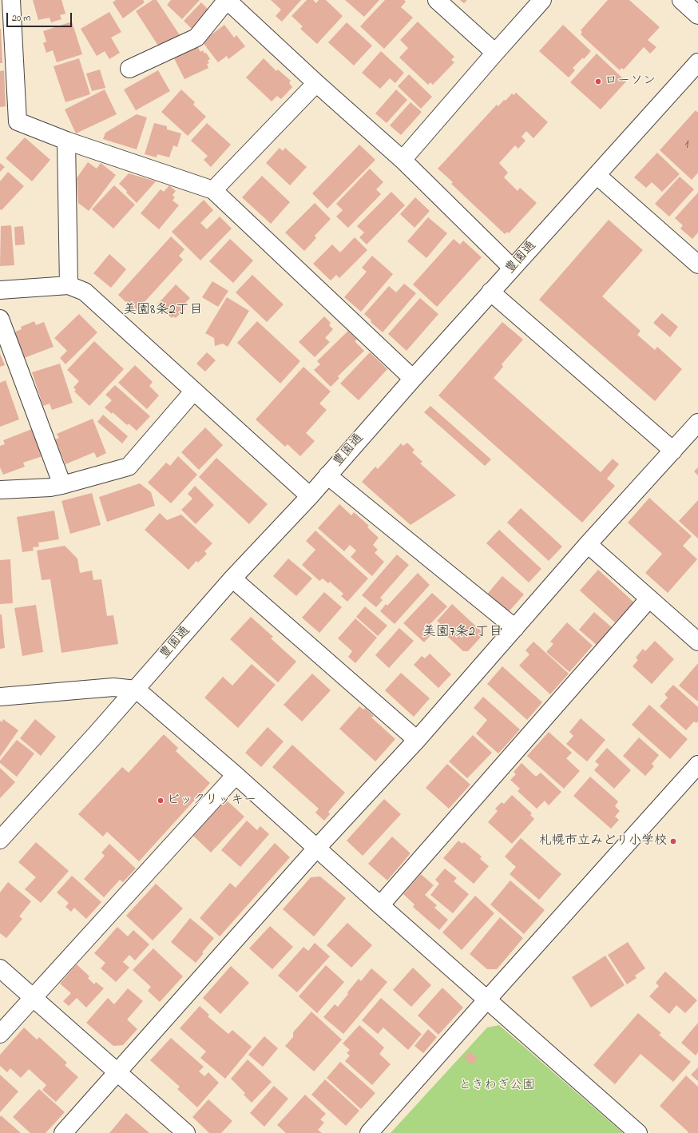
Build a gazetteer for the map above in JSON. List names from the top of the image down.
{
  "streets": {
    "street": ["豊園通"]
  },
  "districts": ["美園8条2丁目", "美園7条2丁目"],
  "parks": ["ときわぎ公園"],
  "places": ["ローソン", "ビックリッキー", "札幌市立みどり小学校"],
  "house_numbers": ["1"],
  "scale_bar": "20 m"
}
